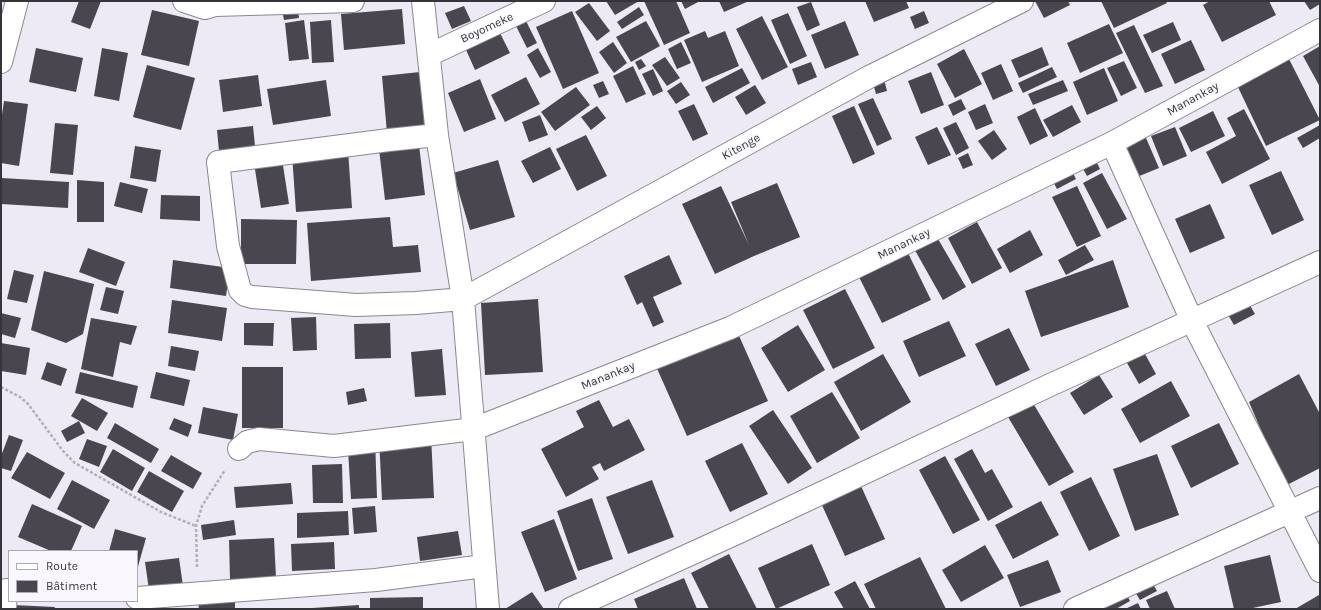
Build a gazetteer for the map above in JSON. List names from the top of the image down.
{
  "streets": {
    "street": ["Boyomeke", "Manankay", "Kitenge"]
  },
  "legend": ["Route", "Bâtiment"]
}
